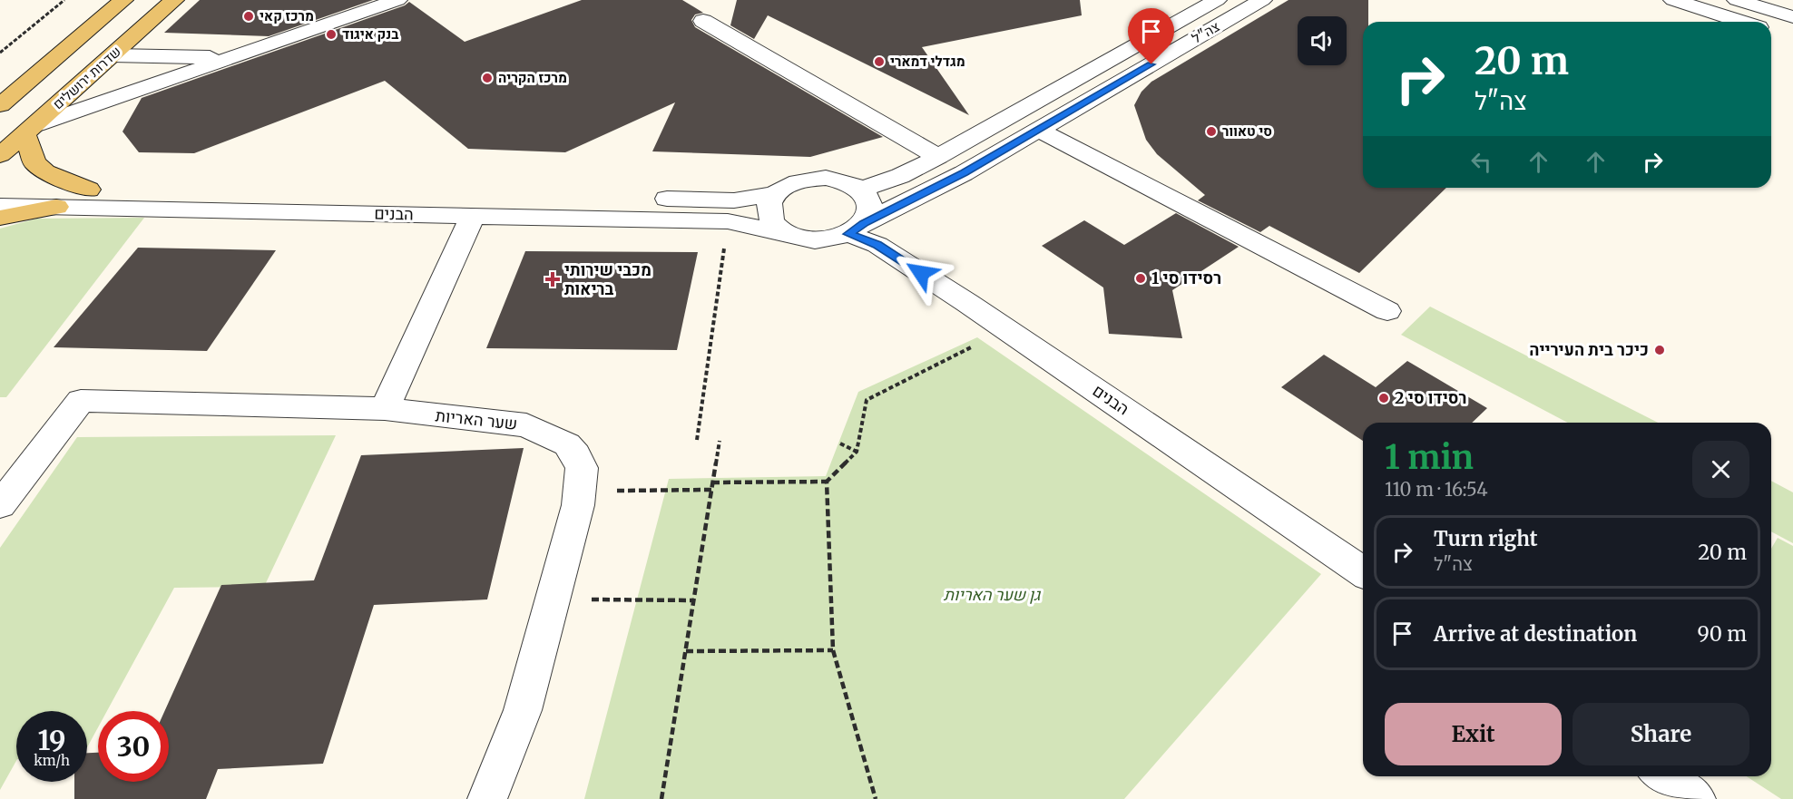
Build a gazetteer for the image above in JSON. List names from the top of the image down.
{
  "streets": {
    "main road": ["שדרות ירושלים"],
    "street": ["צה\"ל", "הבנים", "שער האריות"]
  },
  "crossings": [
    ["צה\"ל", "הבנים"]
  ],
  "parks": ["גן שער האריות"],
  "places": {
    "other": [
      "מרכז קאי",
      "בנק איגוד",
      "מגדלי דמארי",
      "מרכז הקריה",
      "סי טאוור",
      "רסידו סי 1",
      "כיכר בית העירייה",
      "רסידו סי 2"
    ],
    "health": ["מכבי שירותי בריאות"]
  },
  "page": {
    "turn": ["20 m", "צה\"ל"],
    "heading": ["1 min", "110 m · 16:54"],
    "list": [
      {
        "name": "Turn right",
        "note": "צה\"ל",
        "value": "20 m"
      },
      {
        "name": "Arrive at destination",
        "value": "90 m"
      }
    ],
    "buttons": ["Exit", "Share"],
    "speed": "19 km/h",
    "limit": "30"
  }
}
